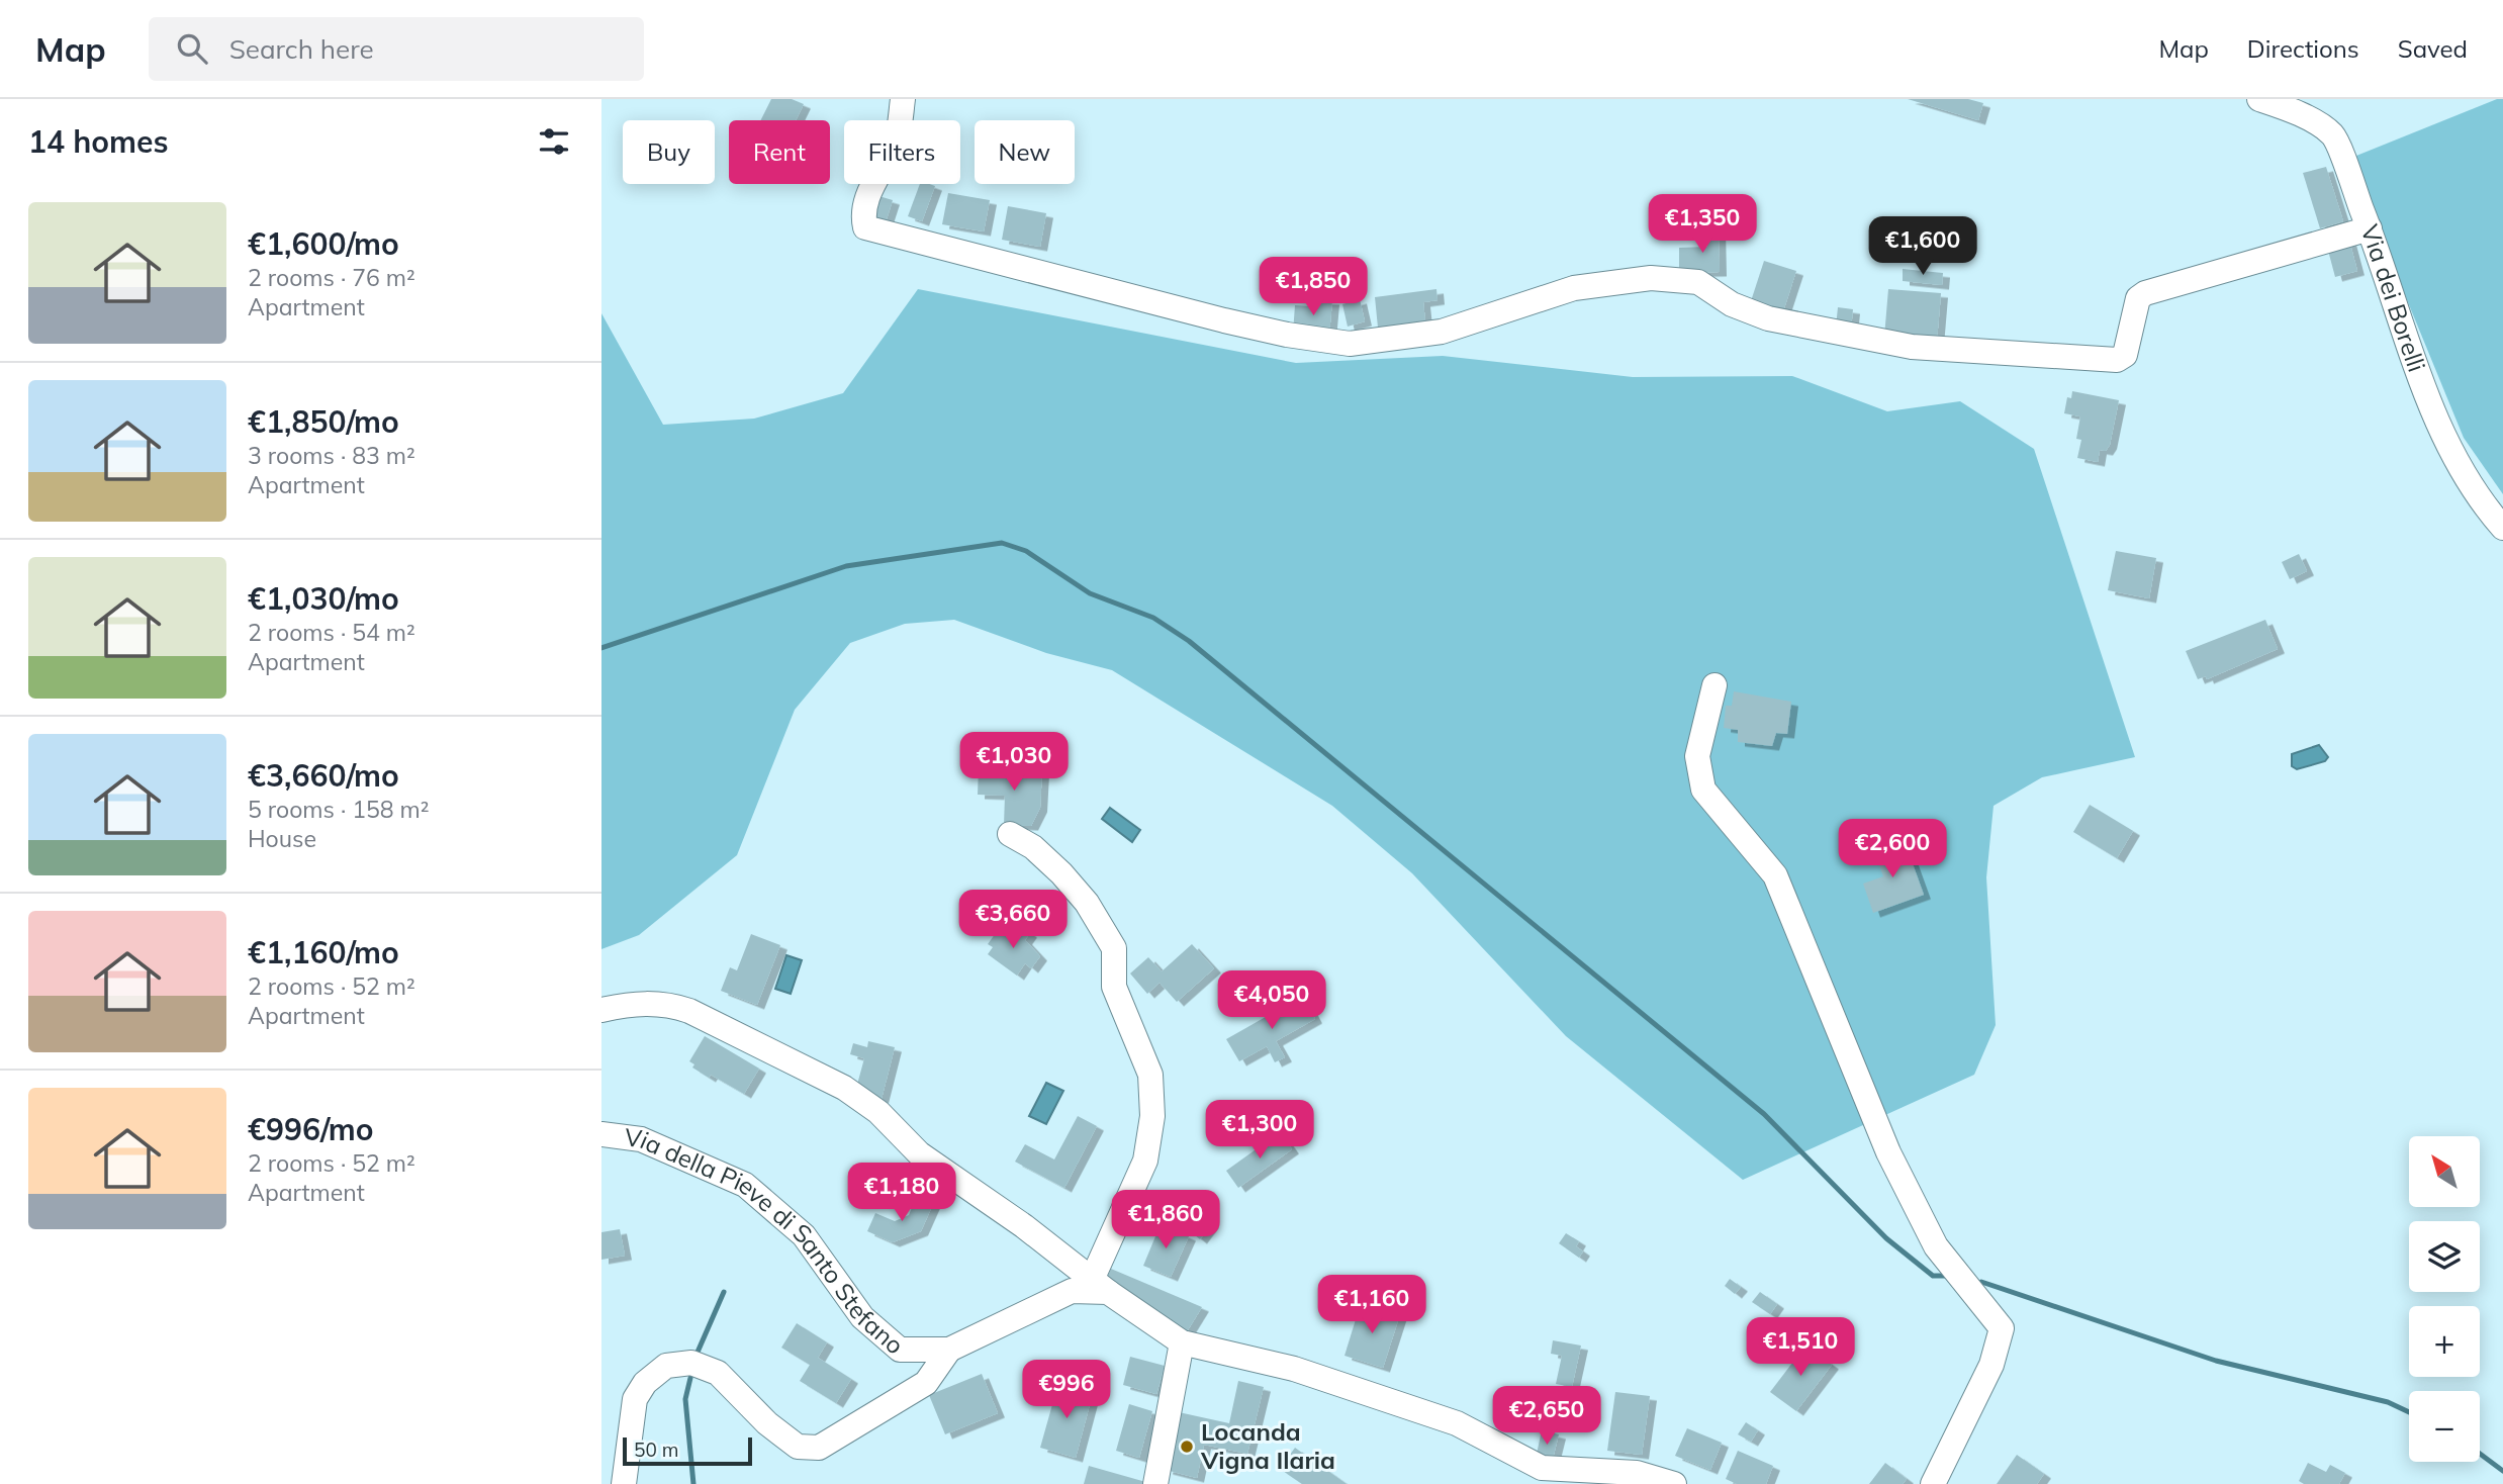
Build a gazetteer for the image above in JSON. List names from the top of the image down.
{
  "streets": {
    "street": ["Via dei Borelli", "Via della Pieve di Santo Stefano"]
  },
  "places": ["Locanda Vigna Ilaria"],
  "scale_bar": "50 m",
  "north": "top left",
  "page": {
    "header": "Map",
    "search": "Search here",
    "nav": ["Map", "Directions", "Saved"],
    "heading": "14 homes",
    "chip": [
      "Buy",
      "Rent",
      "Filters",
      "New"
    ],
    "list": [
      {
        "name": "€1,600/mo",
        "note": "2 rooms · 76 m² · Apartment"
      },
      {
        "name": "€1,850/mo",
        "note": "3 rooms · 83 m² · Apartment"
      },
      {
        "name": "€1,030/mo",
        "note": "2 rooms · 54 m² · Apartment"
      },
      {
        "name": "€3,660/mo",
        "note": "5 rooms · 158 m² · House"
      },
      {
        "name": "€1,160/mo",
        "note": "2 rooms · 52 m² · Apartment"
      },
      {
        "name": "€996/mo",
        "note": "2 rooms · 52 m² · Apartment"
      }
    ],
    "price": [
      "€1,350",
      "€1,600",
      "€1,850",
      "€1,030",
      "€2,600",
      "€3,660",
      "€4,050",
      "€1,300",
      "€1,180",
      "€1,860",
      "€1,160",
      "€1,510",
      "€996",
      "€2,650"
    ],
    "map_buttons": ["+", "−"],
    "scale": "50 m"
  }
}
